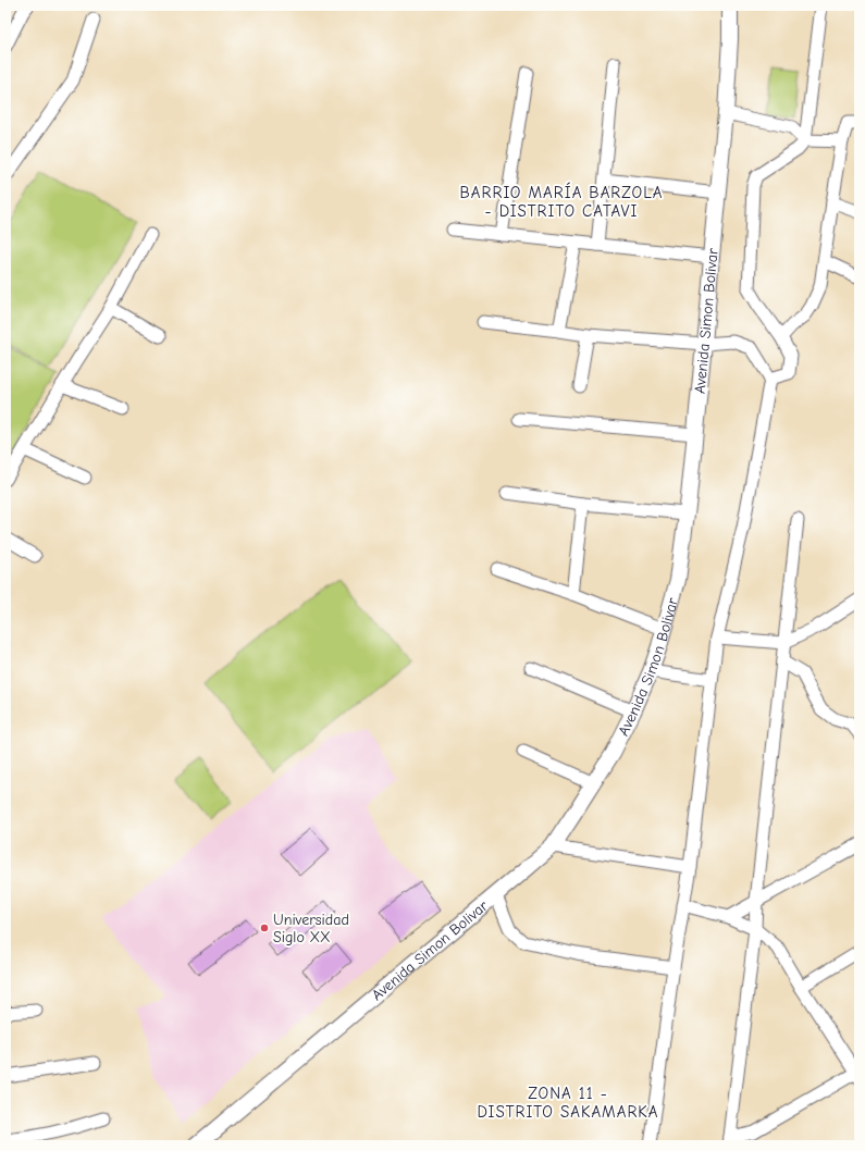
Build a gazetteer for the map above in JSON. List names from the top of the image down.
{
  "streets": {
    "main road": ["Avenida Simon Bolivar"]
  },
  "districts": ["BARRIO MARÍA BARZOLA - DISTRITO CATAVI", "ZONA 11 - DISTRITO SAKAMARKA"],
  "places": ["Universidad Siglo XX"]
}
